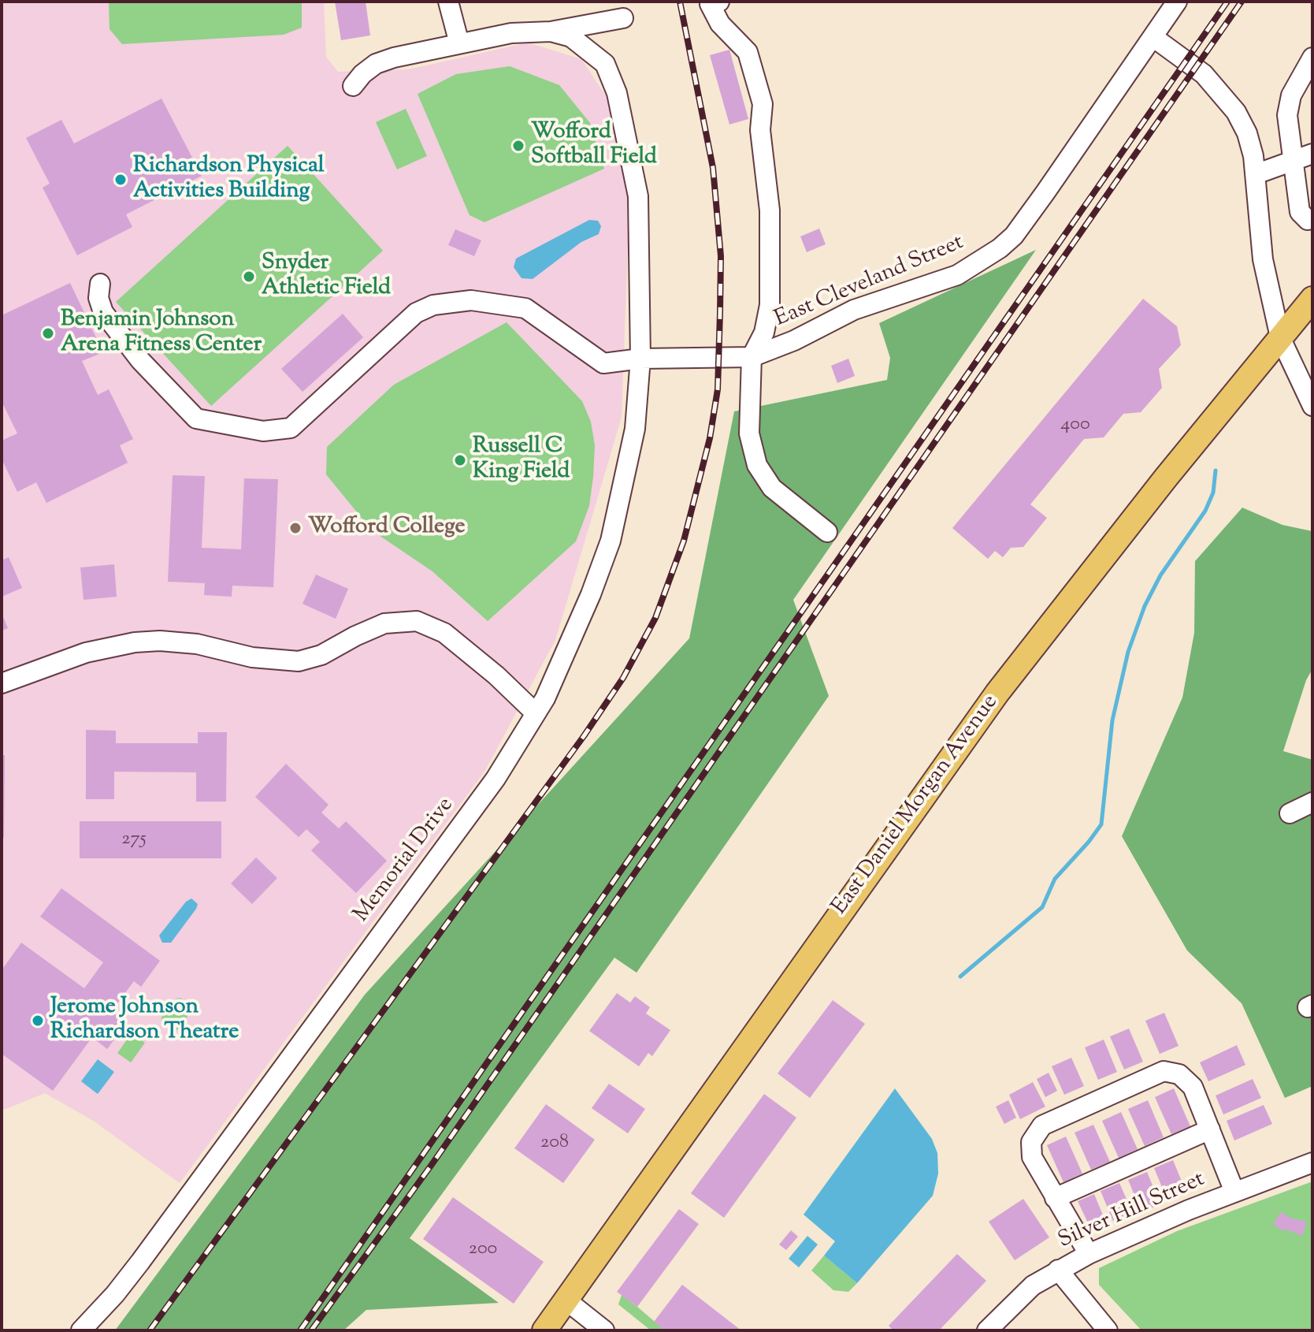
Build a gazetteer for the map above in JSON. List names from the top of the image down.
{
  "streets": {
    "main road": ["East Daniel Morgan Avenue"],
    "street": ["East Cleveland Street", "Memorial Drive", "Silver Hill Street"]
  },
  "crossings": [
    ["East Cleveland Street", "Memorial Drive"]
  ],
  "places": [
    "Wofford Softball Field",
    "Richardson Physical Activities Building",
    "Snyder Athletic Field",
    "Benjamin Johnson Arena Fitness Center",
    "Russell C King Field",
    "Wofford College",
    "Jerome Johnson Richardson Theatre"
  ],
  "house_numbers": [
    "400",
    "275",
    "208",
    "200"
  ]
}
